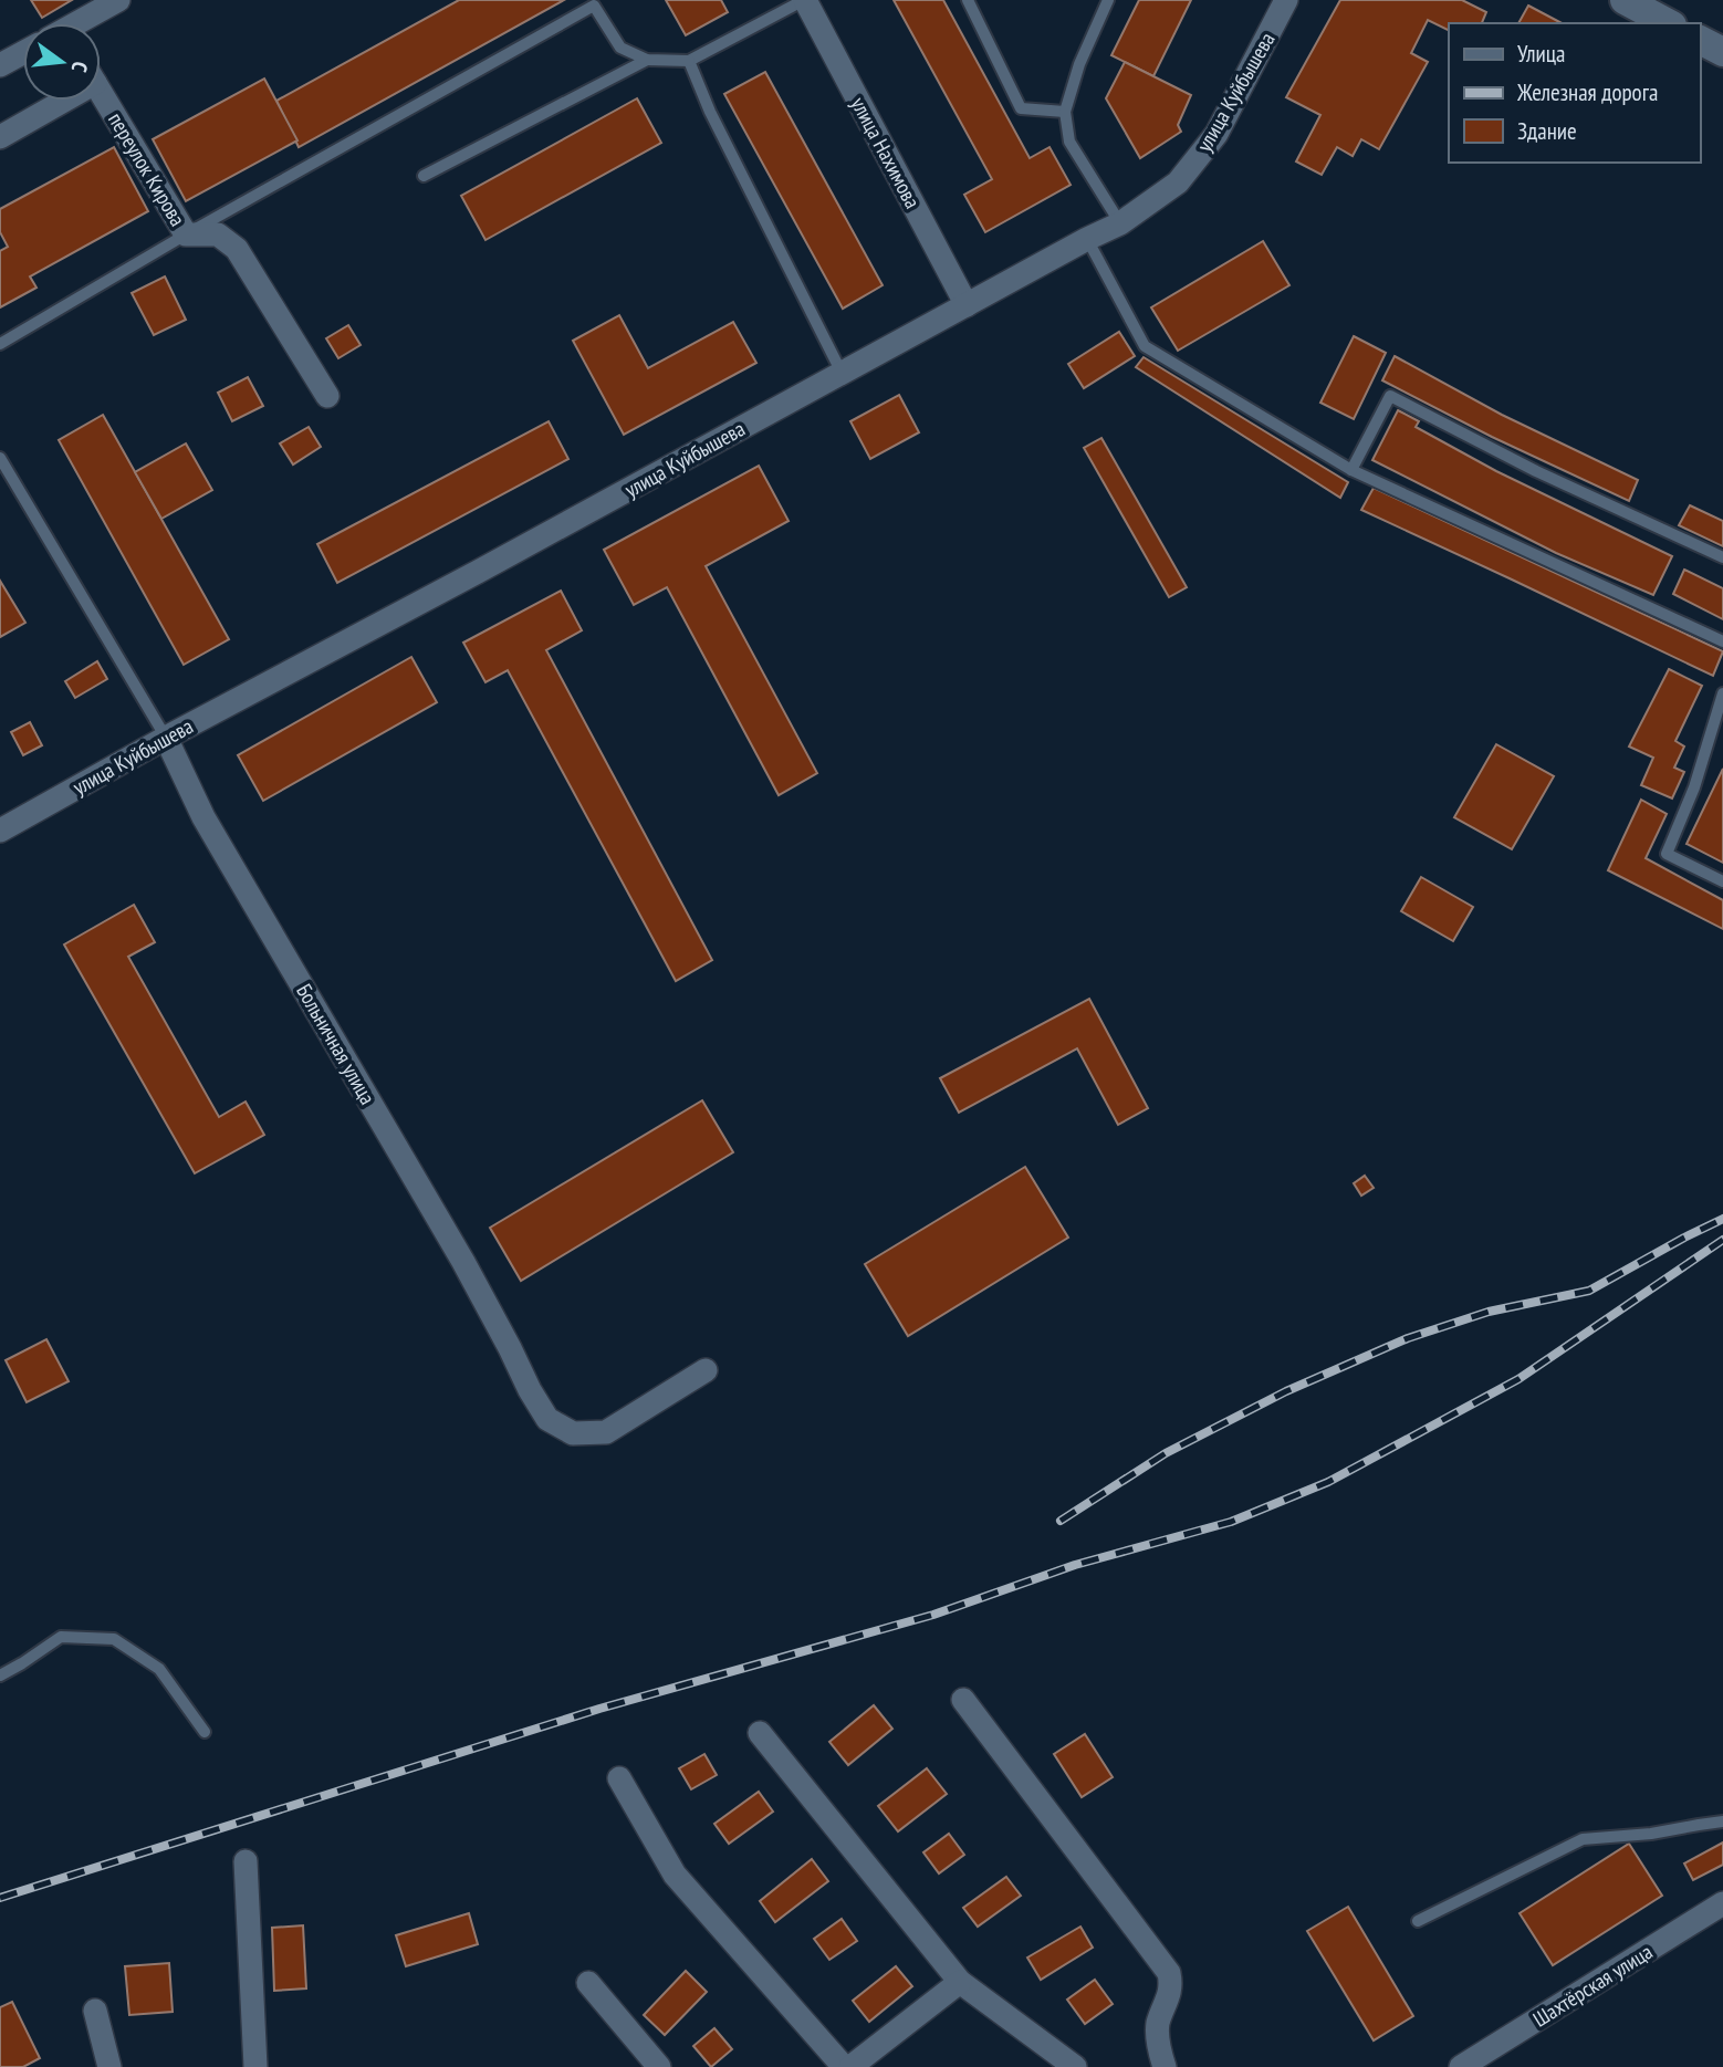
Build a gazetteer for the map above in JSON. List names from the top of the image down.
{
  "streets": {
    "street": [
      "улица Куйбышева",
      "улица Нахимова",
      "переулок Кирова",
      "Больничная улица",
      "Шахтёрская улица"
    ]
  },
  "crossings": [
    ["улица Куйбышева", "улица Нахимова"],
    ["улица Куйбышева", "Больничная улица"]
  ],
  "legend": ["Улица", "Железная дорога", "Здание"],
  "north": "right"
}
